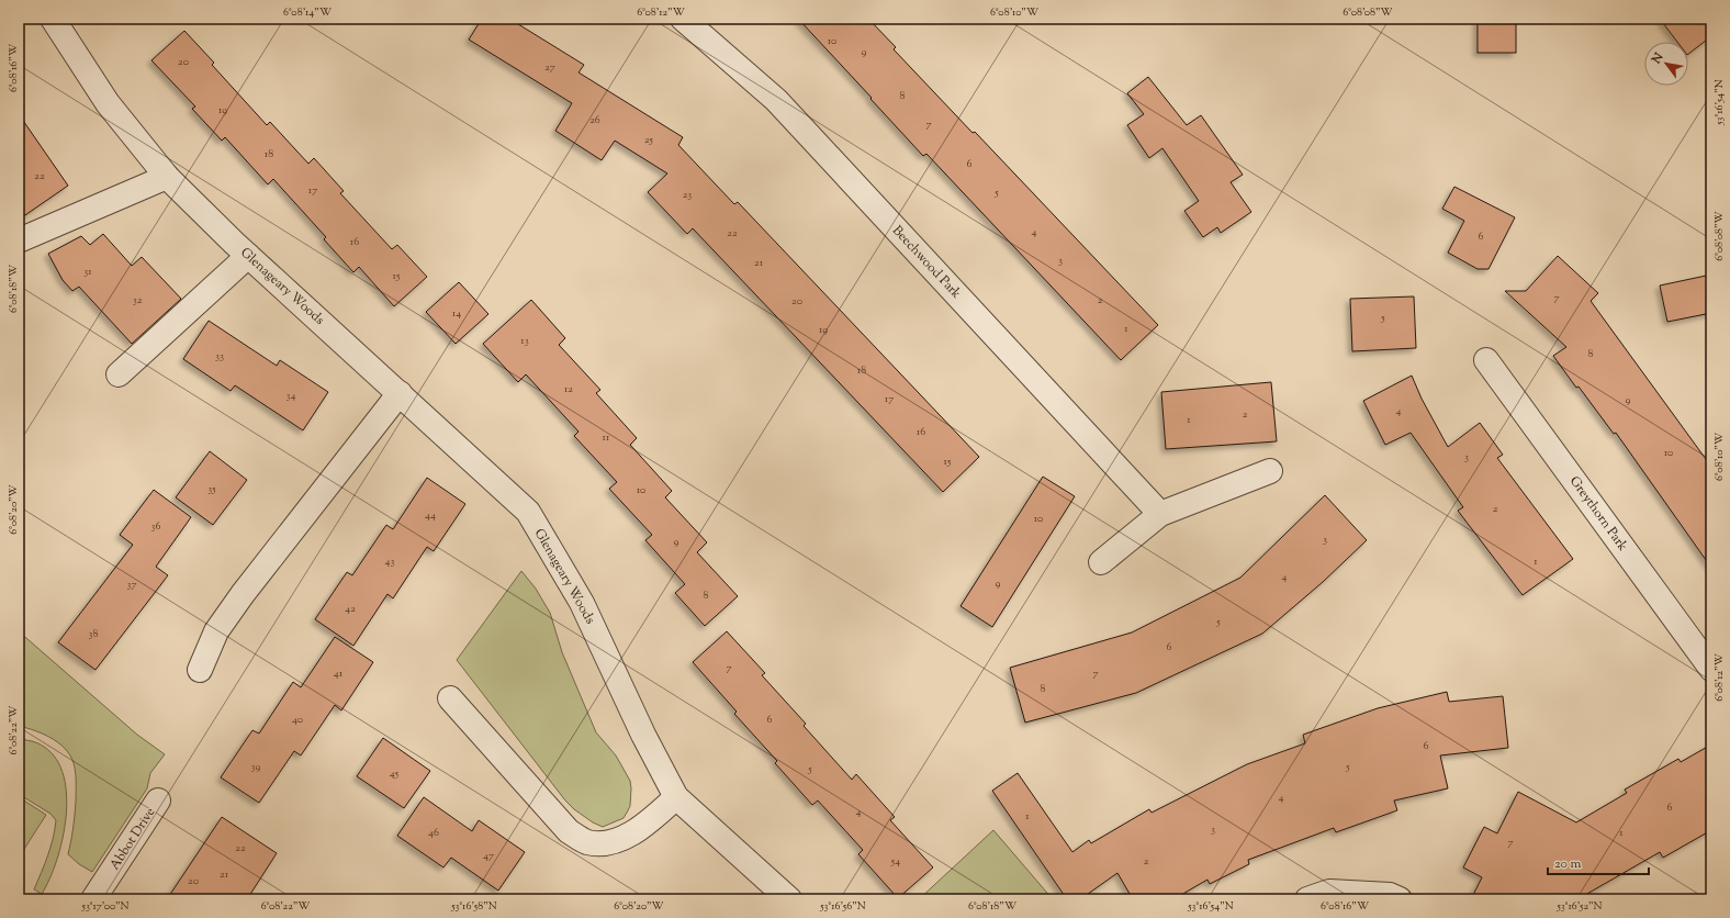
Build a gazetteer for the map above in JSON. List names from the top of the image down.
{
  "streets": {
    "street": [
      "Beechwood Park",
      "Glenageary Woods",
      "Greythorn Park",
      "Abbot Drive"
    ]
  },
  "house_numbers": [
    "10",
    "9",
    "20",
    "27",
    "8",
    "19",
    "26",
    "7",
    "25",
    "18",
    "6",
    "22",
    "17",
    "5",
    "23",
    "4",
    "22",
    "6",
    "16",
    "3",
    "21",
    "31",
    "15",
    "7",
    "32",
    "2",
    "20",
    "14",
    "5",
    "1",
    "19",
    "13",
    "8",
    "33",
    "18",
    "12",
    "34",
    "17",
    "9",
    "4",
    "2",
    "1",
    "16",
    "11",
    "10",
    "3",
    "15",
    "35",
    "10",
    "2",
    "44",
    "10",
    "36",
    "3",
    "9",
    "43",
    "1",
    "4",
    "9",
    "37",
    "8",
    "42",
    "5",
    "38",
    "6",
    "7",
    "41",
    "7",
    "8",
    "40",
    "6",
    "6",
    "39",
    "5",
    "5",
    "45",
    "4",
    "6",
    "4",
    "1",
    "3",
    "46",
    "1",
    "7",
    "22",
    "47",
    "54",
    "2",
    "21",
    "20"
  ],
  "scale_bar": "20 m",
  "north": "top left",
  "coordinates": [
    "6°08'14\"W",
    "6°08'12\"W",
    "6°08'10\"W",
    "6°08'08\"W",
    "6°08'16\"W",
    "53°16'54\"N",
    "6°08'18\"W",
    "6°08'20\"W",
    "6°08'22\"W",
    "53°17'00\"N",
    "53°16'58\"N",
    "53°16'56\"N",
    "53°16'52\"N"
  ]
}
